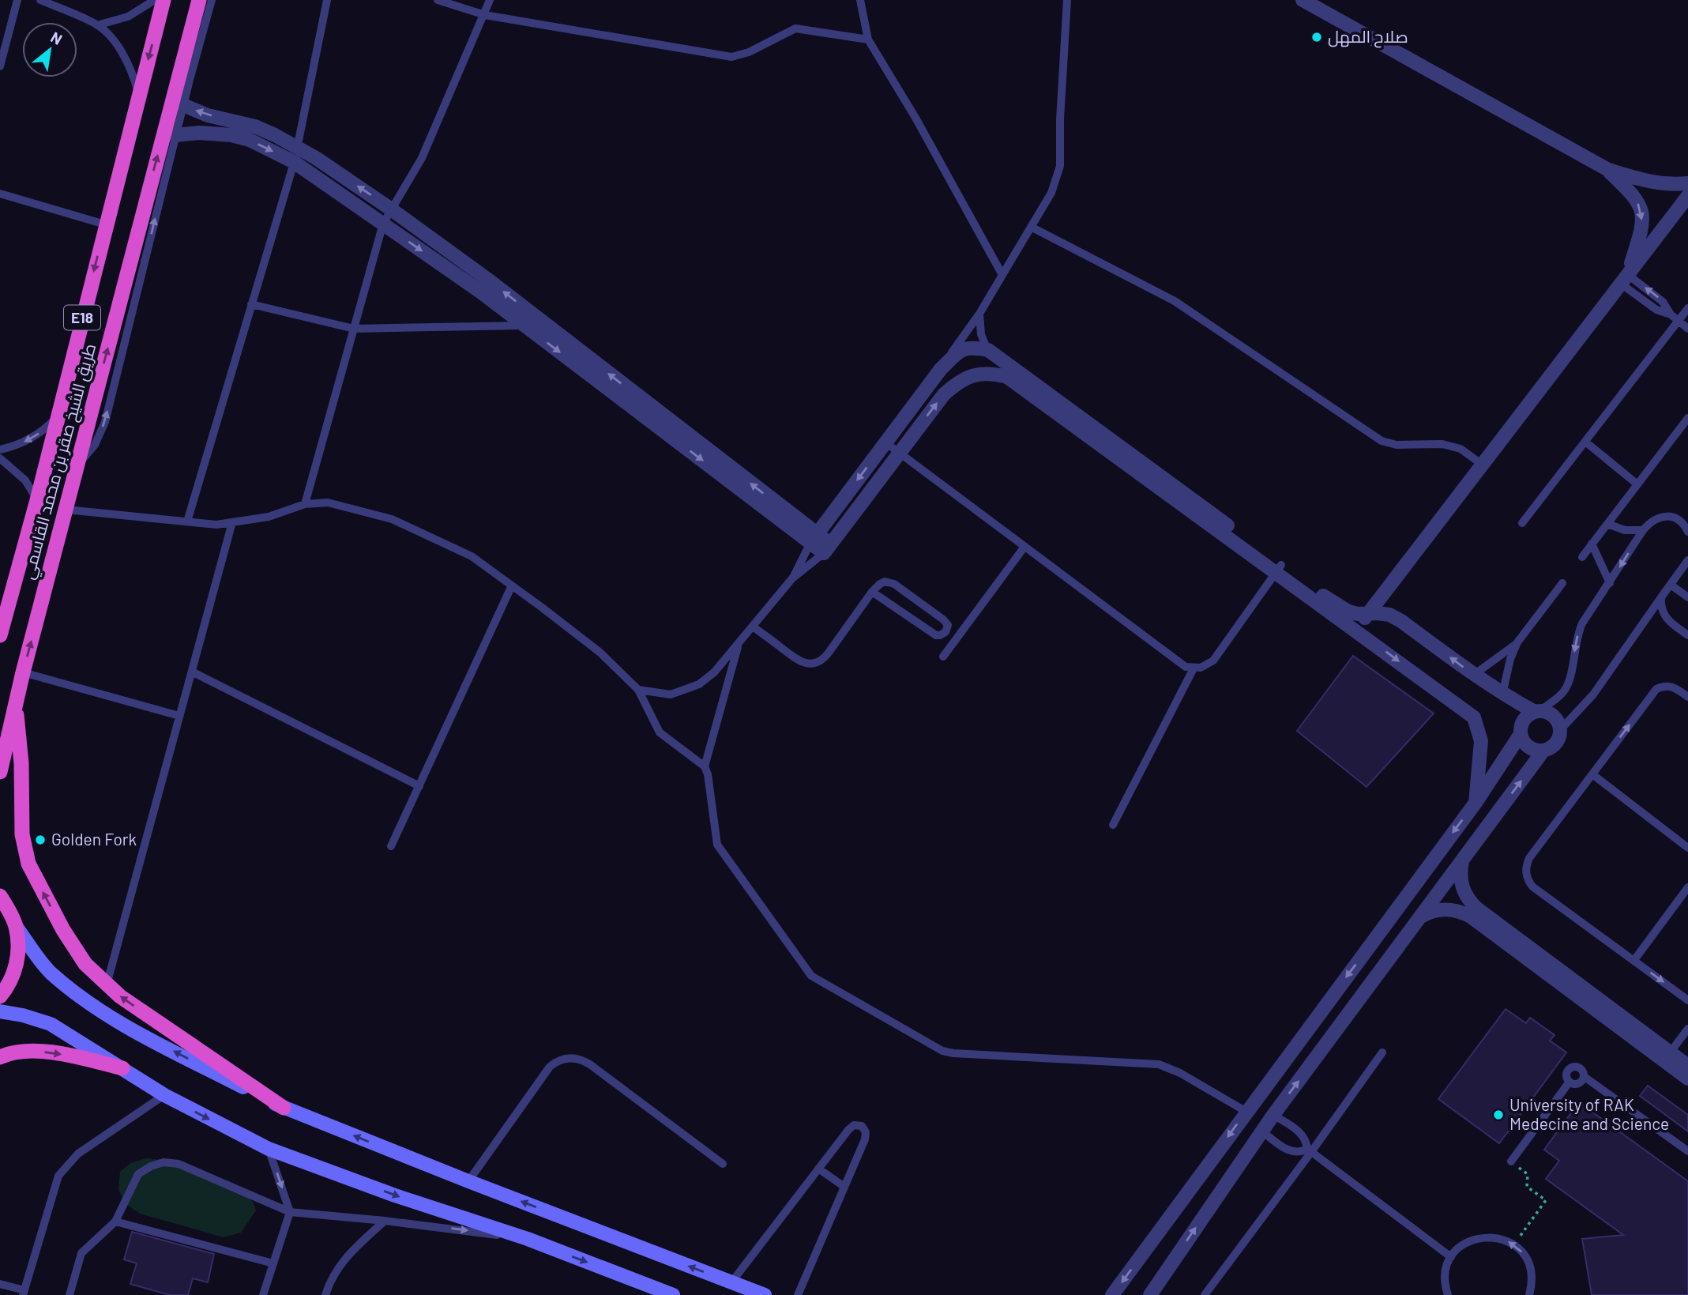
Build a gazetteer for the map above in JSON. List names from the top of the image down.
{
  "streets": {
    "highway": ["E18", "طريق الشيخ صقر بن محمد القاسمي"]
  },
  "places": ["صلاح المهل", "Golden Fork", "University of RAK Medecine and Science"],
  "north": "top right"
}
